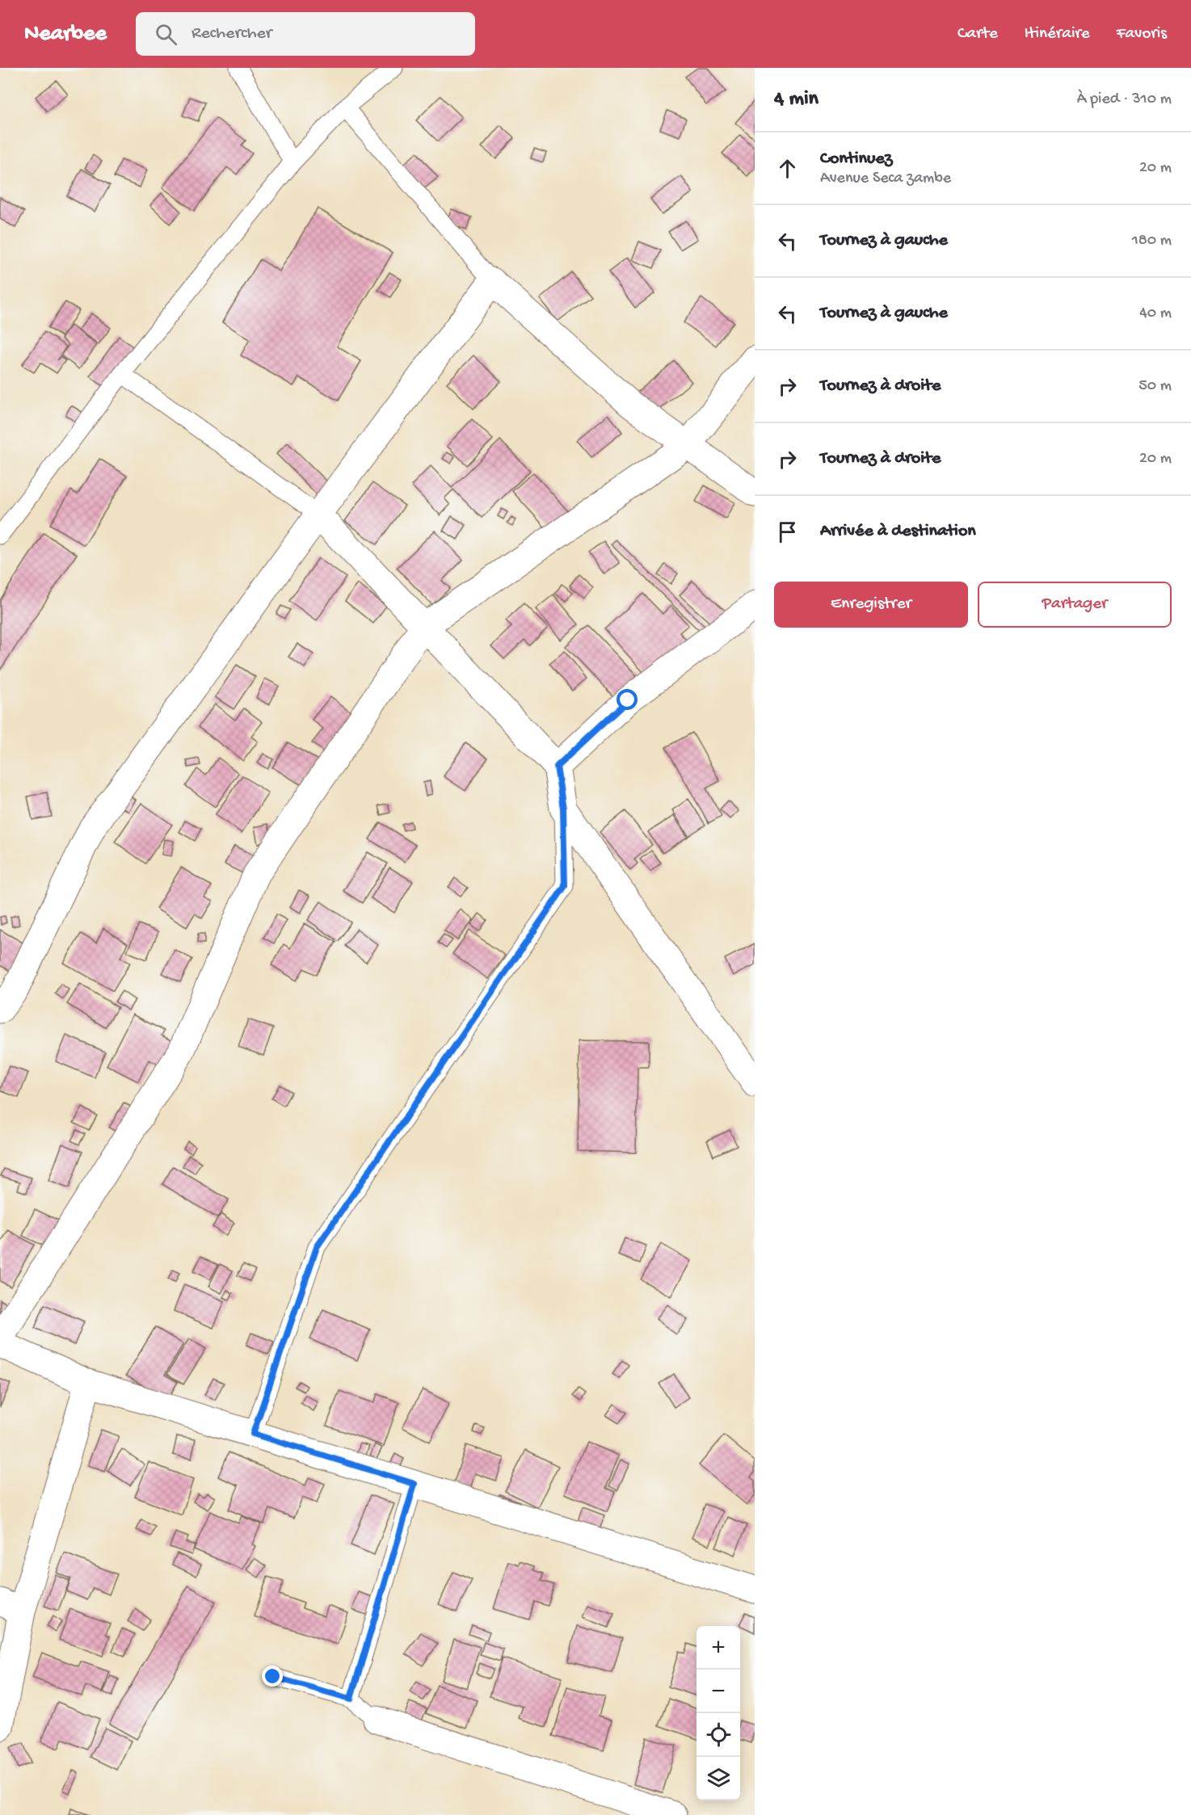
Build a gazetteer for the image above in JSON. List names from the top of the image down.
{
  "page": {
    "header": "Nearbee",
    "search": "Rechercher",
    "nav": ["Carte", "Itinéraire", "Favoris"],
    "heading": ["4 min", "À pied · 310 m"],
    "list": [
      ["Continuez", "Avenue Seca zambe", "20 m"],
      ["Tournez à gauche", "180 m"],
      ["Tournez à gauche", "40 m"],
      ["Tournez à droite", "50 m"],
      ["Tournez à droite", "20 m"],
      "Arrivée à destination"
    ],
    "buttons": ["Enregistrer", "Partager"],
    "map_buttons": ["+", "−"]
  }
}
